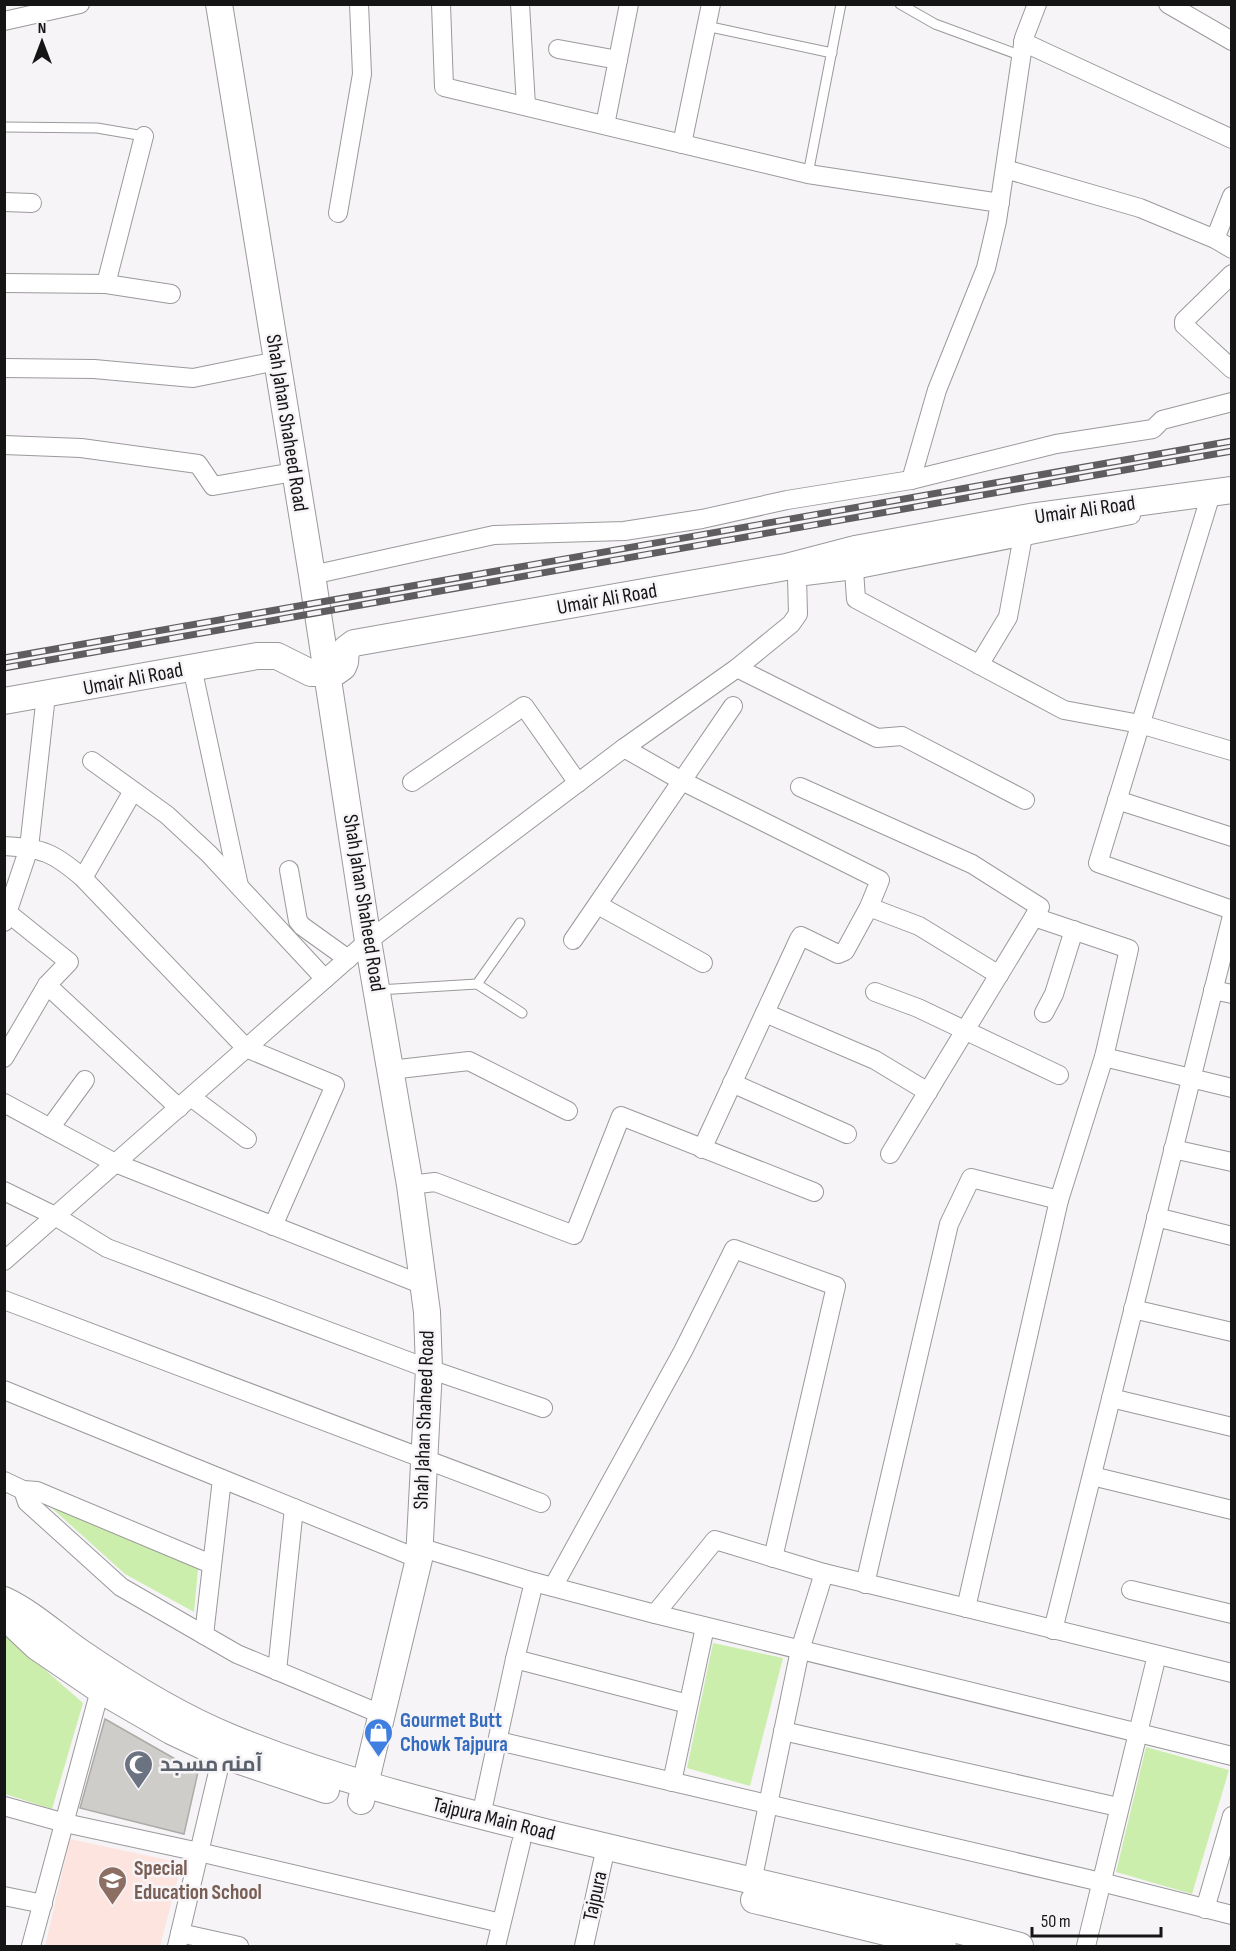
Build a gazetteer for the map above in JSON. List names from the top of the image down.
{
  "streets": {
    "street": [
      "Shah Jahan Shaheed Road",
      "Umair Ali Road",
      "Tajpura Main Road",
      "Tajpura"
    ]
  },
  "crossings": [
    ["Shah Jahan Shaheed Road", "Umair Ali Road"],
    ["Shah Jahan Shaheed Road", "Tajpura Main Road"],
    ["Tajpura Main Road", "Tajpura"]
  ],
  "places": {
    "shop": ["Gourmet Butt Chowk Tajpura"],
    "mosque": ["آمنہ مسجد"],
    "school or university": ["Special Education School"]
  },
  "scale_bar": "50 m",
  "north": "top"
}
